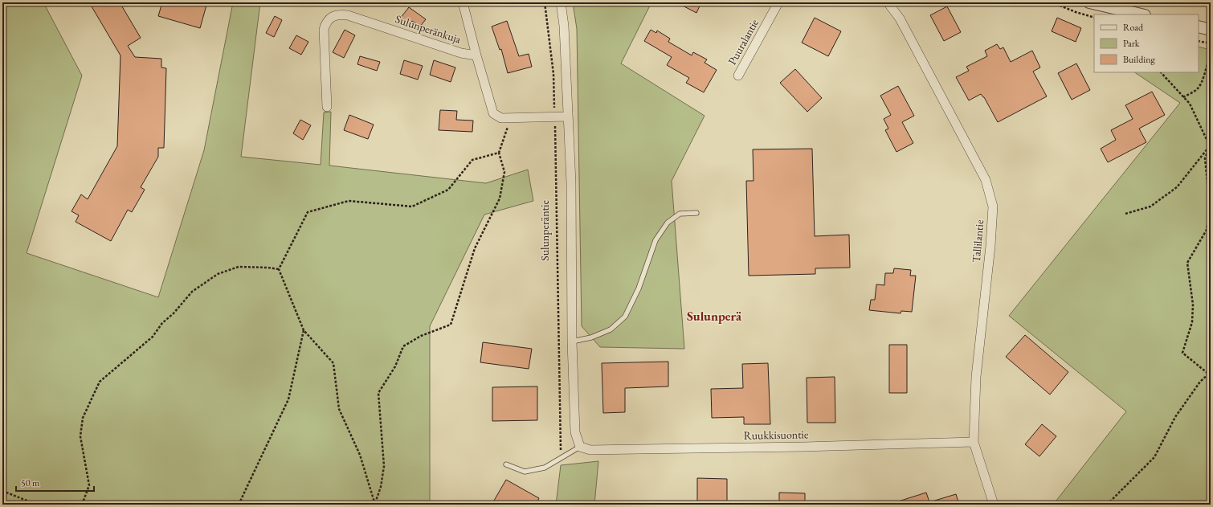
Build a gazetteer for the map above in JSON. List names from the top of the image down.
{
  "streets": {
    "street": [
      "Sulunperänkuja",
      "Puuralantie",
      "Tallilantie",
      "Ruukkisuontie"
    ],
    "path": ["Sulunperäntie"]
  },
  "crossings": [
    ["Tallilantie", "Ruukkisuontie"]
  ],
  "districts": ["Sulunperä"],
  "legend": ["Road", "Park", "Building"],
  "scale_bar": "50 m"
}
